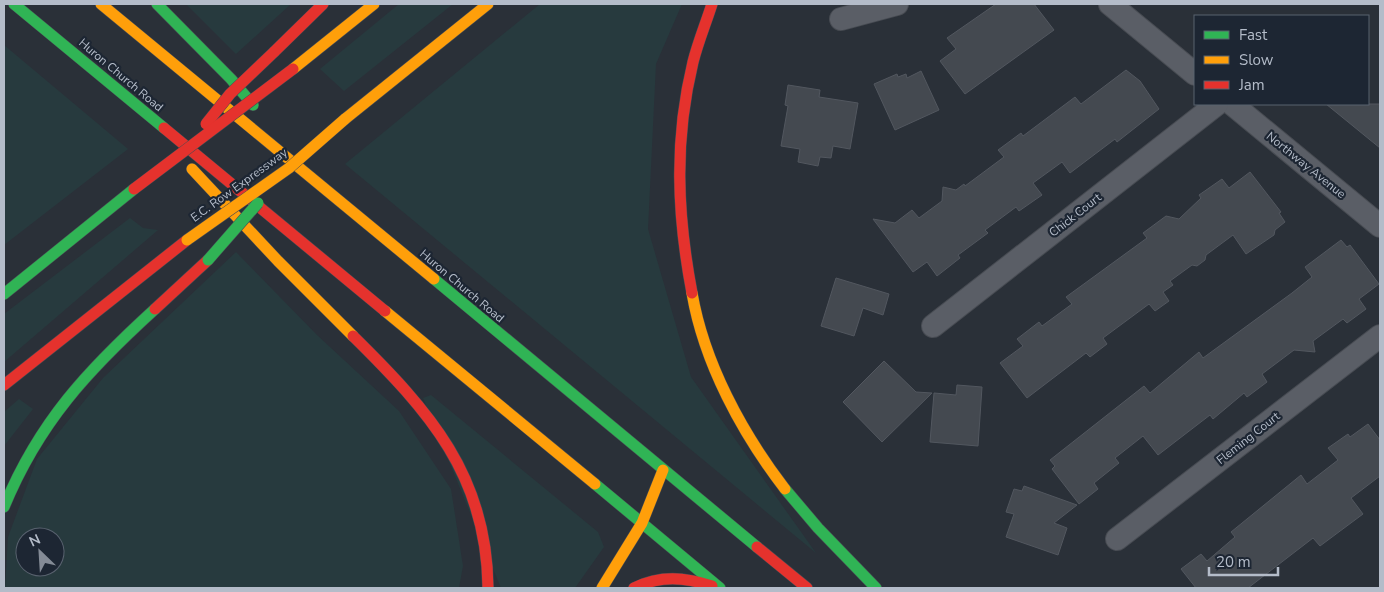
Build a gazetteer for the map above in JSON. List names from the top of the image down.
{
  "streets": {
    "highway": ["Huron Church Road", "E.C. Row Expressway"],
    "street": ["Northway Avenue", "Chick Court", "Fleming Court"]
  },
  "legend": ["Fast", "Slow", "Jam"],
  "scale_bar": "20 m",
  "north": "top left"
}
